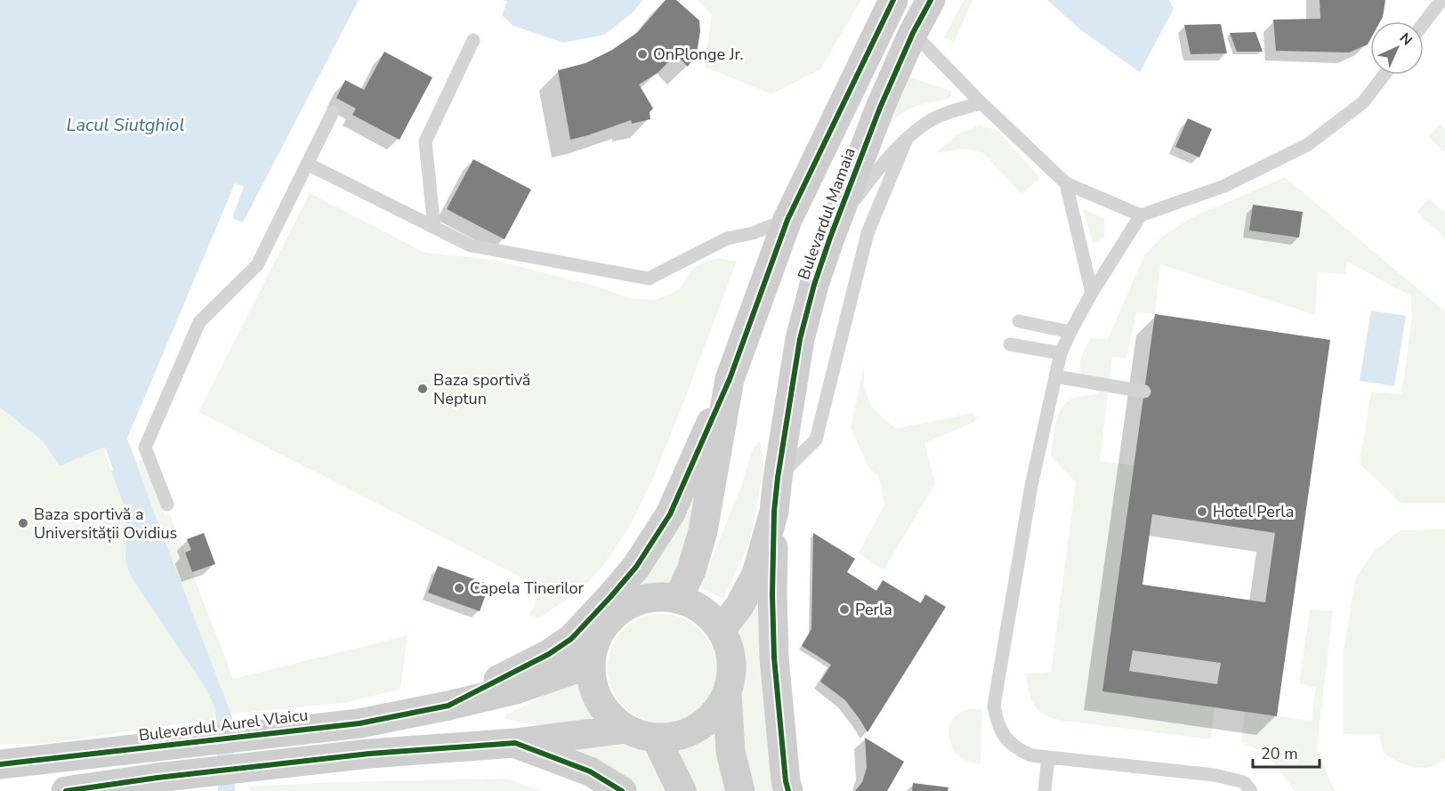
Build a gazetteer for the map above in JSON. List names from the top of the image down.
{
  "streets": {
    "main road": ["Bulevardul Mamaia", "Bulevardul Aurel Vlaicu"]
  },
  "crossings": [
    ["Bulevardul Mamaia", "Bulevardul Aurel Vlaicu"]
  ],
  "water": ["Lacul Siutghiol"],
  "places": [
    "OnPlonge Jr.",
    "Baza sportivă Neptun",
    "Hotel Perla",
    "Baza sportivă a Universității Ovidius",
    "Capela Tinerilor",
    "Perla"
  ],
  "scale_bar": "20 m",
  "north": "top right"
}
